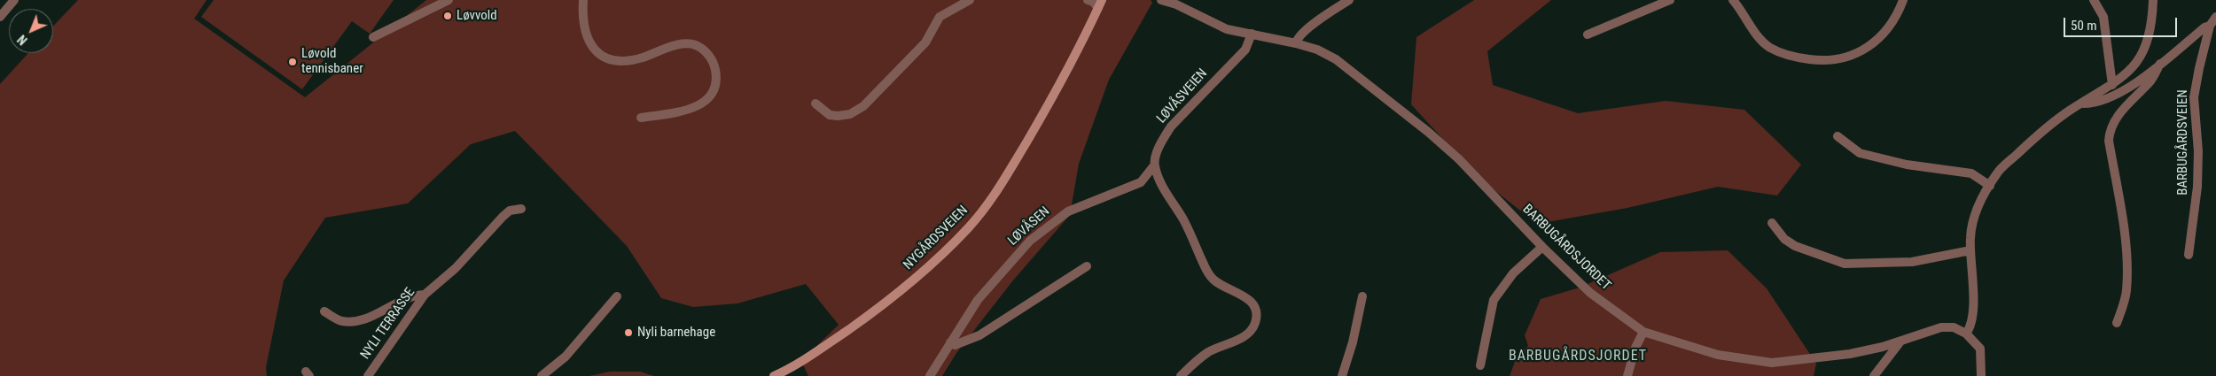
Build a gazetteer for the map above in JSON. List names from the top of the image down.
{
  "streets": {
    "main road": ["NYGÅRDSVEIEN"],
    "street": [
      "LØVÅSVEIEN",
      "BARBUGÅRDSVEIEN",
      "LØVÅSEN",
      "BARBUGÅRDSJORDET",
      "NYLI TERRASSE"
    ]
  },
  "crossings": [
    ["LØVÅSVEIEN", "LØVÅSEN"]
  ],
  "districts": ["BARBUGÅRDSJORDET"],
  "places": ["Løvvold", "Løvold tennisbaner", "Nyli barnehage"],
  "scale_bar": "50 m",
  "north": "bottom left"
}
